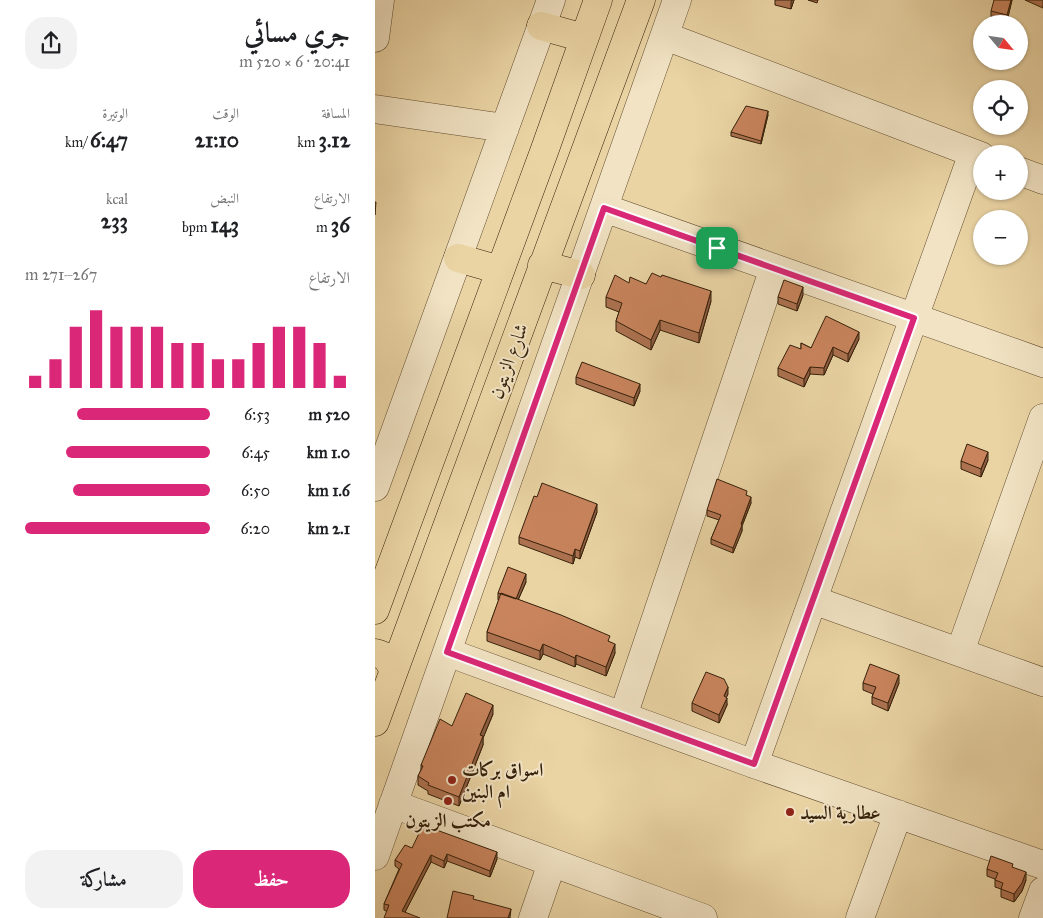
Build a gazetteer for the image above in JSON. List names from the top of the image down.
{
  "streets": {
    "main road": ["شارع الزيتون"]
  },
  "places": ["اسواق بركات ام البنين", "مكتب الزيتون", "عطارية السيد"],
  "north": "bottom right",
  "page": {
    "heading": ["جري مسائي", "20:41 · 6 × 520 m"],
    "map_buttons": ["+", "−"],
    "stats": [
      ["المسافة", "3.12 km"],
      ["الوقت", "21:10"],
      ["الوتيرة", "6:47 /km"],
      ["الارتفاع", "36 m"],
      ["النبض", "143 bpm"],
      ["kcal", "233"]
    ],
    "chart": ["الارتفاع", "267–271 m"],
    "list": [
      {
        "name": "520 m",
        "note": "6:53"
      },
      {
        "name": "1.0 km",
        "note": "6:45"
      },
      {
        "name": "1.6 km",
        "note": "6:50"
      },
      {
        "name": "2.1 km",
        "note": "6:20"
      }
    ],
    "buttons": ["حفظ", "مشاركة"]
  }
}
